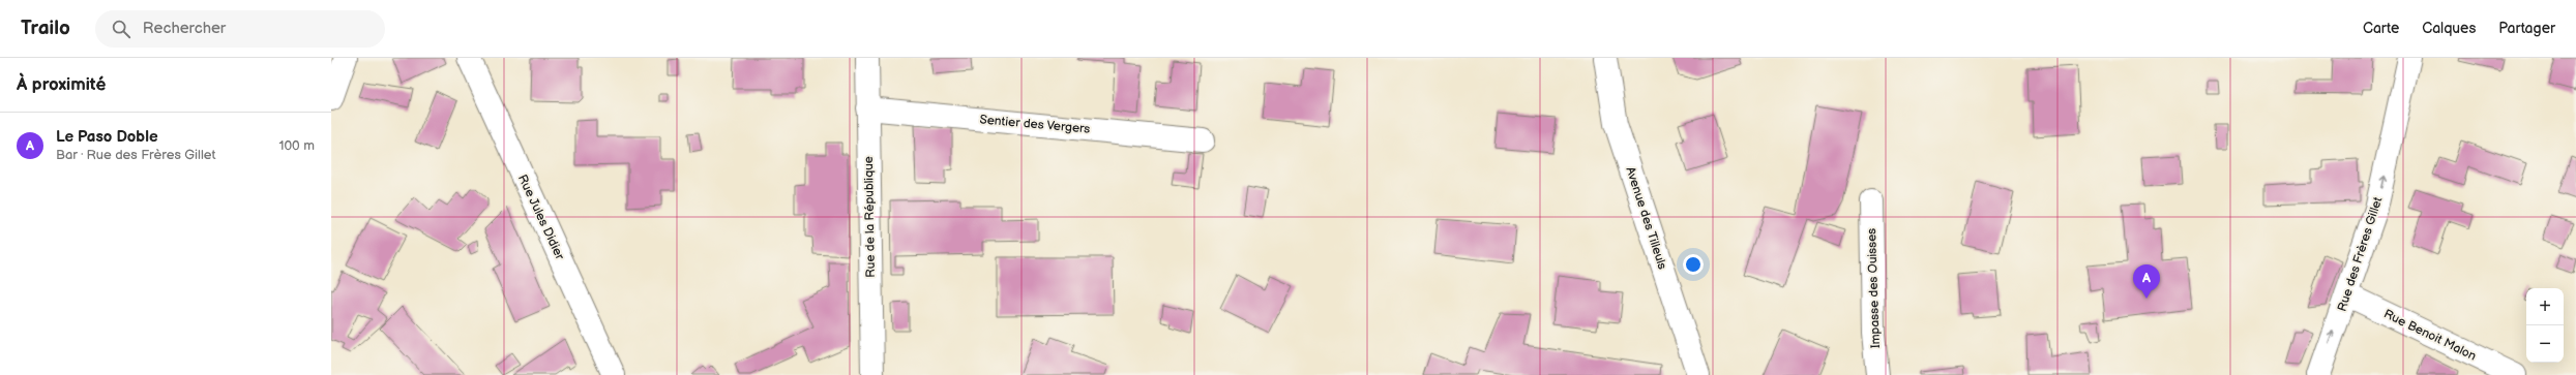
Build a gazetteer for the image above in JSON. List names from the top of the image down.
{
  "streets": {
    "street": [
      "Sentier des Vergers",
      "Rue Jules Didier",
      "Rue de la République",
      "Avenue des Tilleuls",
      "Rue des Frères Gillet",
      "Impasse des Ouisses",
      "Rue Benoit Malon"
    ]
  },
  "crossings": [
    ["Sentier des Vergers", "Rue de la République"],
    ["Rue des Frères Gillet", "Rue Benoit Malon"]
  ],
  "one_way": ["Rue des Frères Gillet"],
  "page": {
    "header": "Trailo",
    "search": "Rechercher",
    "nav": ["Carte", "Calques", "Partager"],
    "heading": "À proximité",
    "list": [
      {
        "mark": "A",
        "name": "Le Paso Doble",
        "note": "Bar · Rue des Frères Gillet",
        "value": "100 m"
      }
    ],
    "pins": "A",
    "map_buttons": ["+", "−"]
  }
}
